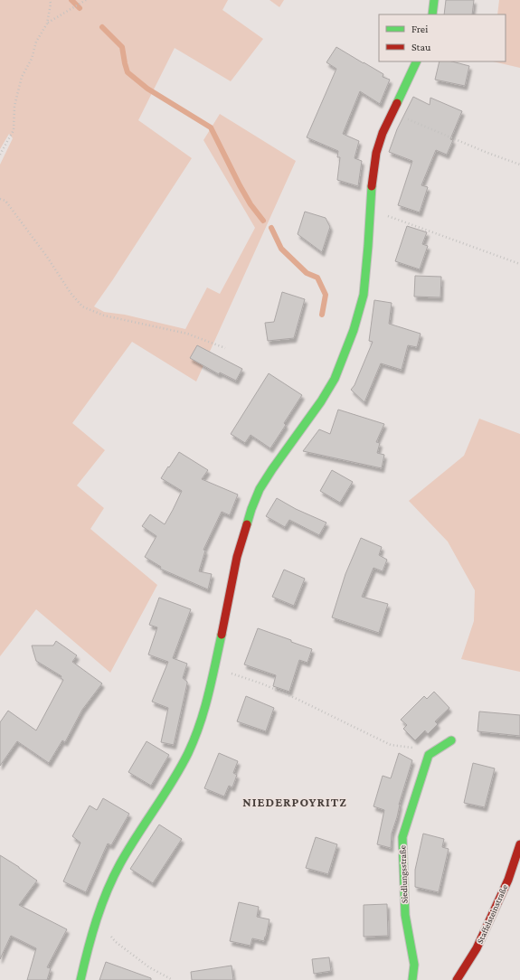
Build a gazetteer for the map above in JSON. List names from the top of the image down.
{
  "streets": {
    "main road": ["Siedlungsstraße", "Staffelsteinstraße"]
  },
  "districts": ["NIEDERPOYRITZ"],
  "legend": ["Frei", "Stau"]
}
